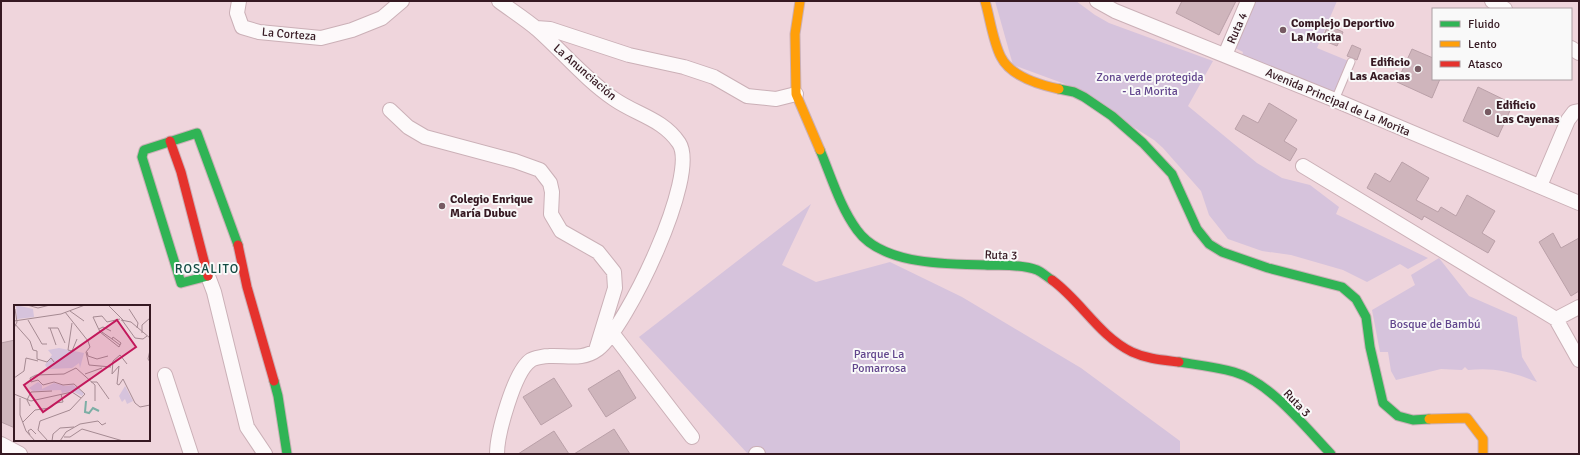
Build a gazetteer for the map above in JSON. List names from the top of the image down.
{
  "streets": {
    "street": [
      "Ruta 4",
      "La Corteza",
      "La Anunciación",
      "Avenida Principal de La Morita",
      "Ruta 3"
    ]
  },
  "crossings": [
    ["Ruta 4", "Avenida Principal de La Morita"]
  ],
  "districts": ["ROSALITO"],
  "parks": ["Zona verde protegida - La Morita", "Bosque de Bambú", "Parque La Pomarrosa"],
  "places": [
    "Complejo Deportivo La Morita",
    "Edificio Las Acacias",
    "Edificio Las Cayenas",
    "Colegio Enrique María Dubuc"
  ],
  "legend": ["Fluido", "Lento", "Atasco"]
}
